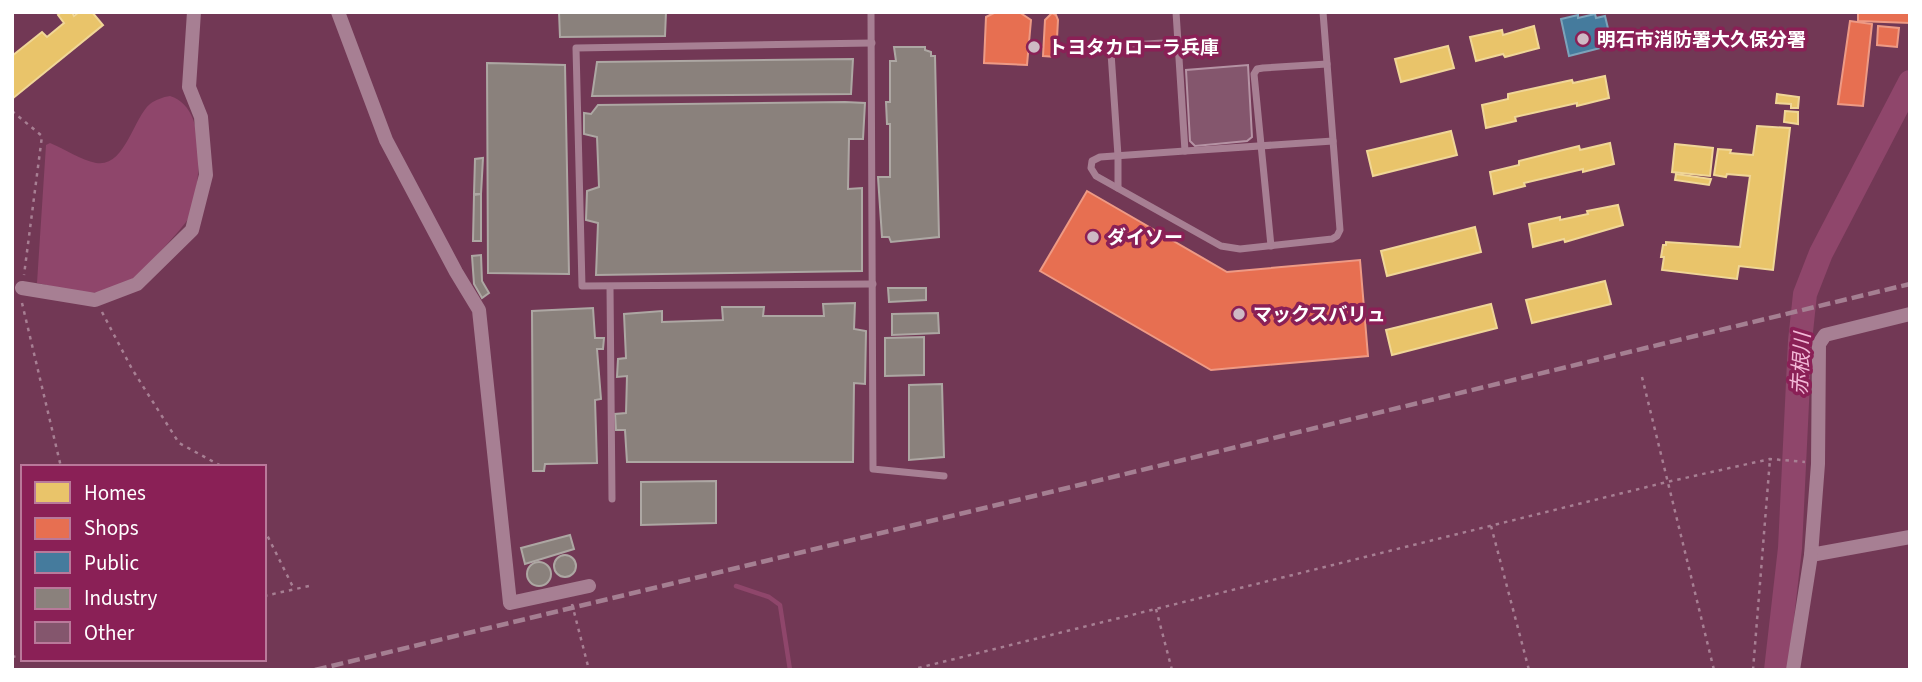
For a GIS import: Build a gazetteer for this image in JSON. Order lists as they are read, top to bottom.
{
  "water": ["赤根川"],
  "places": [
    "明石市消防署大久保分署",
    "トヨタカローラ兵庫",
    "ダイソー",
    "マックスバリュ"
  ],
  "legend": [
    "Homes",
    "Shops",
    "Public",
    "Industry",
    "Other"
  ]
}
